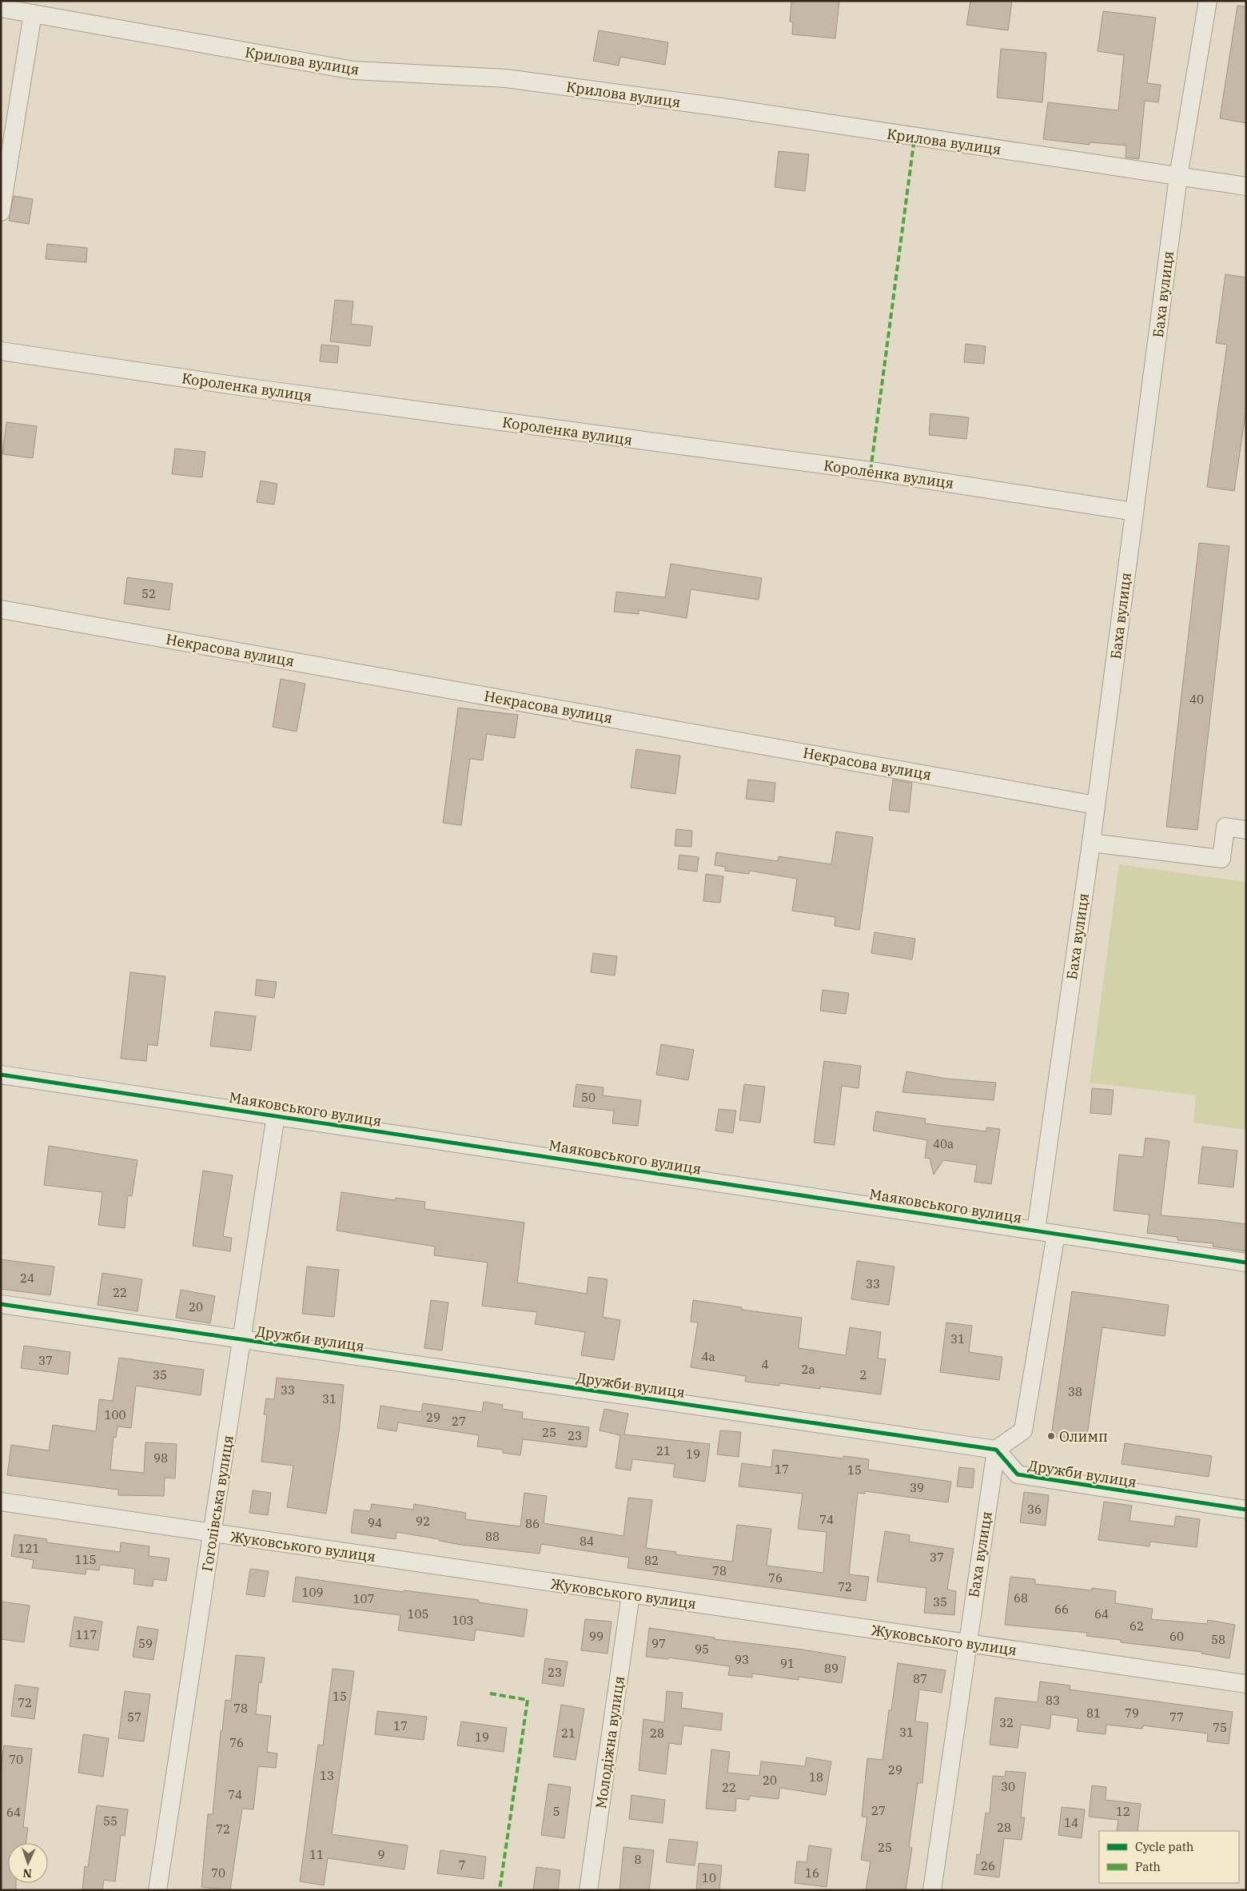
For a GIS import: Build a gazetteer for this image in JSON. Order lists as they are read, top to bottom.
{
  "streets": {
    "street": [
      "Крилова вулиця",
      "Баха вулиця",
      "Короленка вулиця",
      "Некрасова вулиця",
      "Маяковського вулиця",
      "Дружби вулиця",
      "Гоголівська вулиця",
      "Жуковського вулиця",
      "Молодіжна вулиця"
    ]
  },
  "crossings": [
    ["Крилова вулиця", "Баха вулиця"],
    ["Баха вулиця", "Короленка вулиця"],
    ["Баха вулиця", "Некрасова вулиця"],
    ["Баха вулиця", "Маяковського вулиця"],
    ["Баха вулиця", "Дружби вулиця"],
    ["Баха вулиця", "Жуковського вулиця"],
    ["Маяковського вулиця", "Гоголівська вулиця"],
    ["Дружби вулиця", "Гоголівська вулиця"],
    ["Гоголівська вулиця", "Жуковського вулиця"],
    ["Жуковського вулиця", "Молодіжна вулиця"]
  ],
  "places": ["Олимп"],
  "house_numbers": [
    "52",
    "40",
    "50",
    "40а",
    "24",
    "33",
    "22",
    "20",
    "31",
    "4а",
    "37",
    "4",
    "2а",
    "35",
    "2",
    "33",
    "38",
    "31",
    "100",
    "29",
    "27",
    "25",
    "23",
    "21",
    "19",
    "98",
    "17",
    "15",
    "39",
    "36",
    "74",
    "92",
    "94",
    "86",
    "88",
    "84",
    "121",
    "37",
    "115",
    "82",
    "78",
    "76",
    "72",
    "109",
    "68",
    "107",
    "35",
    "66",
    "105",
    "64",
    "103",
    "62",
    "117",
    "99",
    "60",
    "58",
    "59",
    "97",
    "95",
    "93",
    "91",
    "89",
    "23",
    "87",
    "15",
    "83",
    "72",
    "78",
    "81",
    "79",
    "57",
    "77",
    "32",
    "17",
    "75",
    "31",
    "21",
    "28",
    "19",
    "76",
    "70",
    "29",
    "13",
    "18",
    "20",
    "30",
    "22",
    "74",
    "27",
    "5",
    "12",
    "64",
    "55",
    "14",
    "28",
    "72",
    "25",
    "11",
    "9",
    "8",
    "7",
    "26",
    "70",
    "16",
    "10"
  ],
  "legend": ["Cycle path", "Path"],
  "north": "bottom"
}
